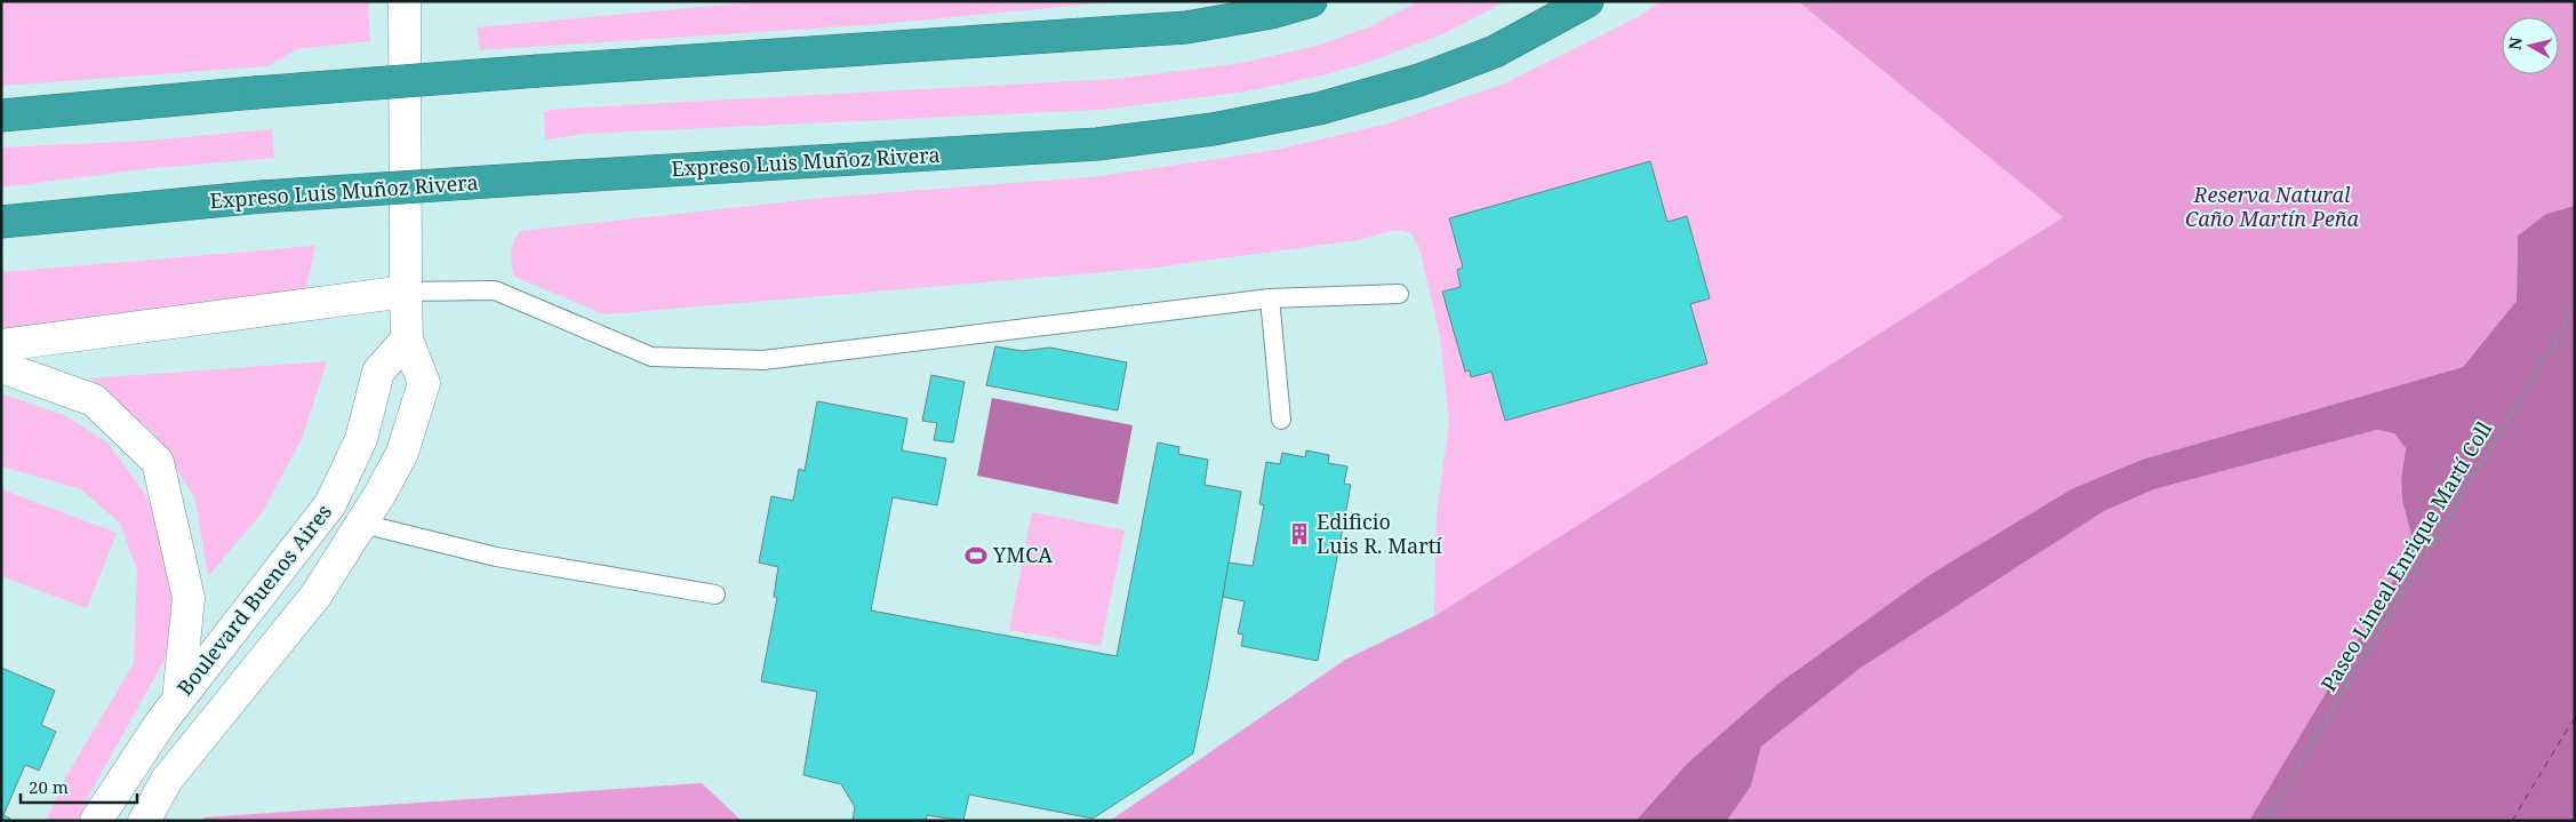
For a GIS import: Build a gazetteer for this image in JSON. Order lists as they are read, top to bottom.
{
  "streets": {
    "highway": ["Expreso Luis Muñoz Rivera"],
    "street": ["Boulevard Buenos Aires"],
    "path": ["Paseo Lineal Enrique Martí Coll"]
  },
  "parks": ["Reserva Natural Caño Martín Peña"],
  "places": {
    "building": ["Edificio Luis R. Martí"],
    "sports": ["YMCA"]
  },
  "scale_bar": "20 m",
  "north": "left"
}
